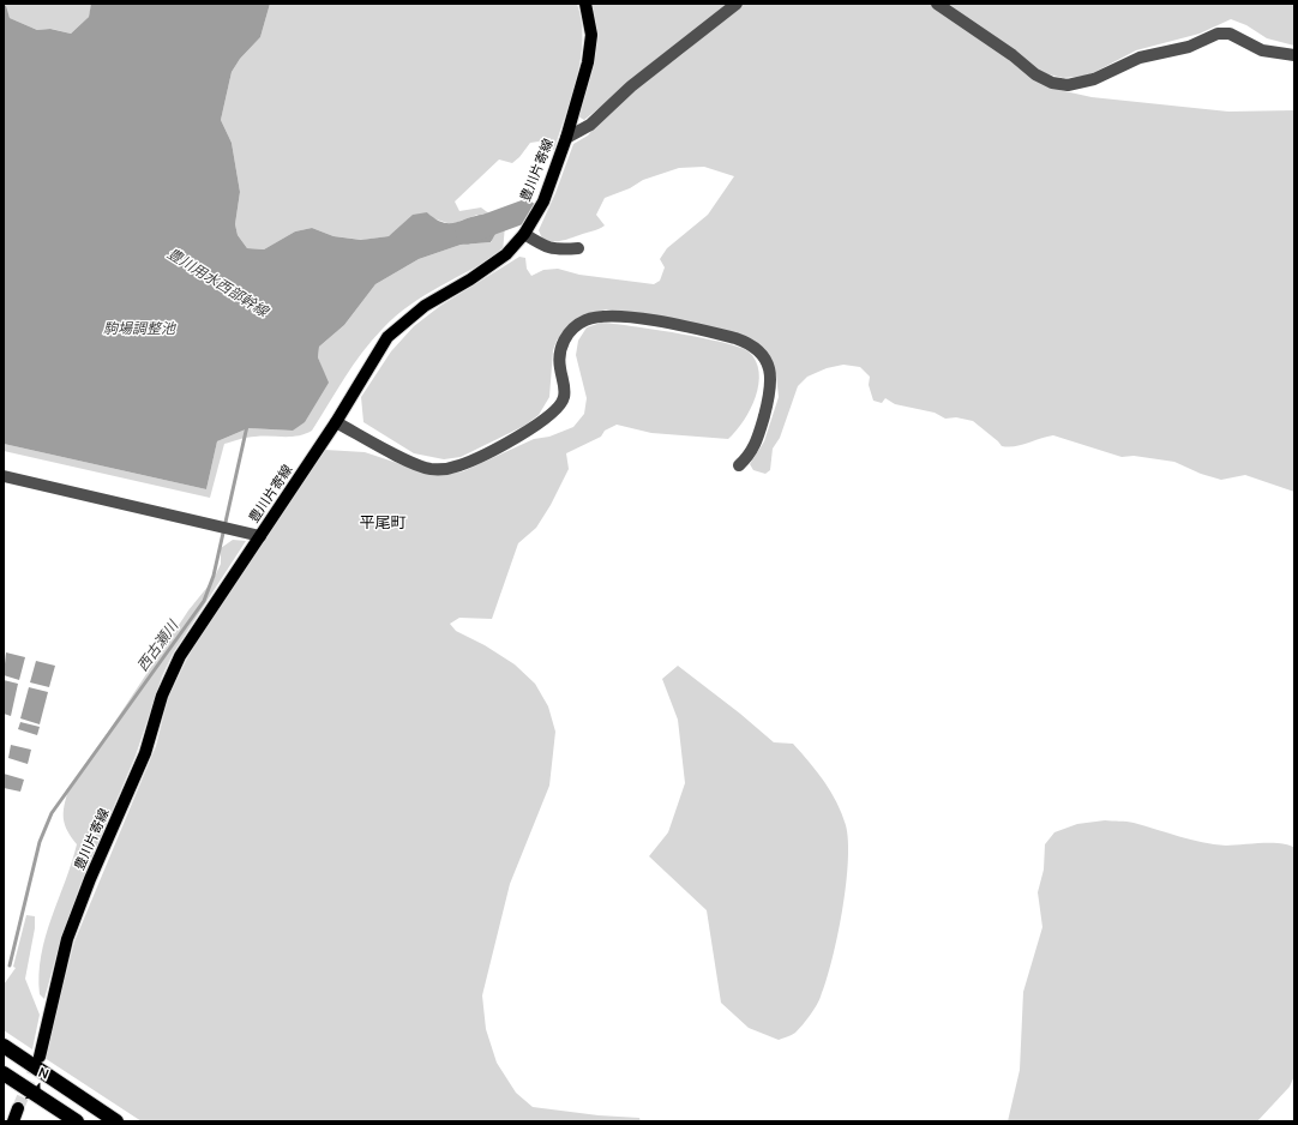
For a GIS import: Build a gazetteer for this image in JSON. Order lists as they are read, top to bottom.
{
  "streets": {
    "main road": ["豊川片寄線"]
  },
  "districts": ["平尾町"],
  "water": ["豊川用水西部幹線", "駒場調整池", "西古瀬川"],
  "north": "top"
}
